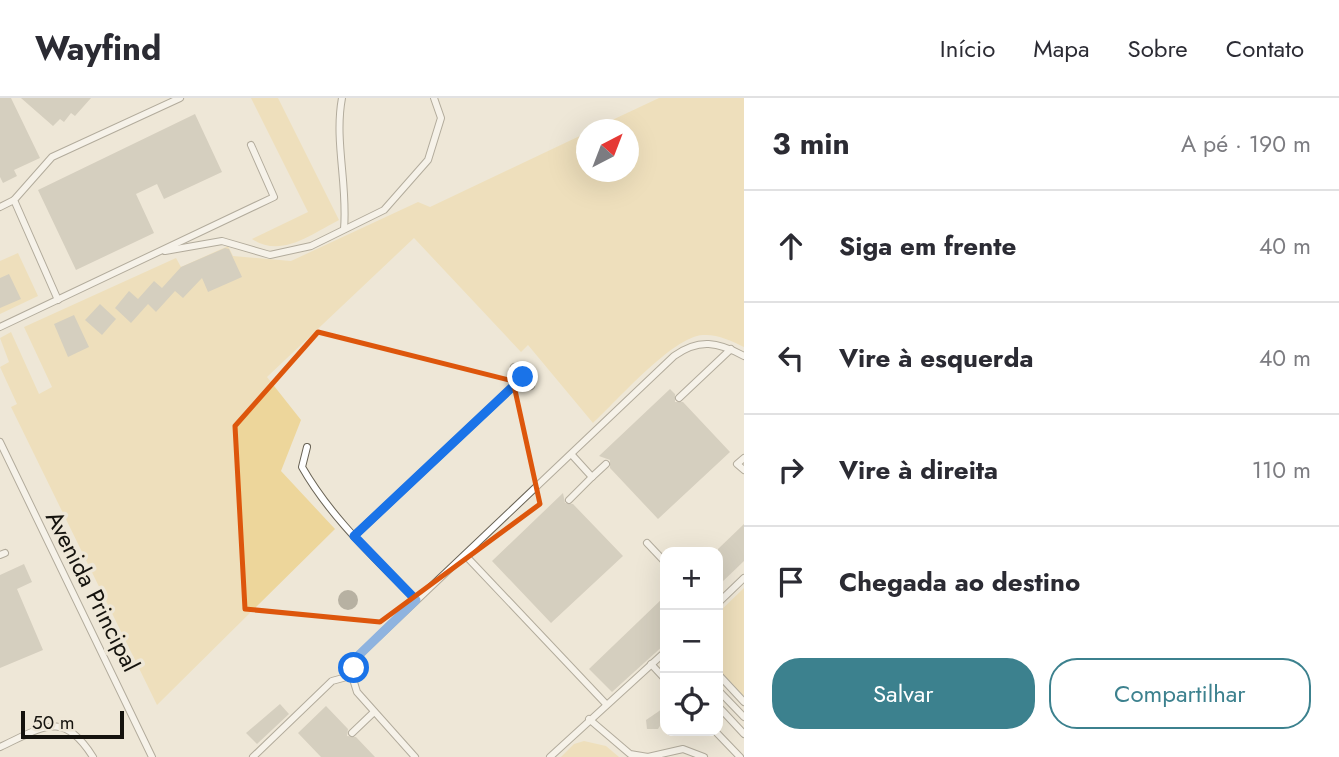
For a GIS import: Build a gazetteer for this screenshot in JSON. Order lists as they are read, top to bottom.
{
  "streets": {
    "lane": ["Avenida Principal"]
  },
  "scale_bar": "50 m",
  "north": "top right",
  "page": {
    "header": "Wayfind",
    "nav": [
      "Início",
      "Mapa",
      "Sobre",
      "Contato"
    ],
    "heading": ["3 min", "A pé · 190 m"],
    "list": [
      ["Siga em frente", "40 m"],
      ["Vire à esquerda", "40 m"],
      ["Vire à direita", "110 m"],
      "Chegada ao destino"
    ],
    "map_buttons": ["+", "−"],
    "buttons": ["Salvar", "Compartilhar"],
    "scale": "50 m"
  }
}
